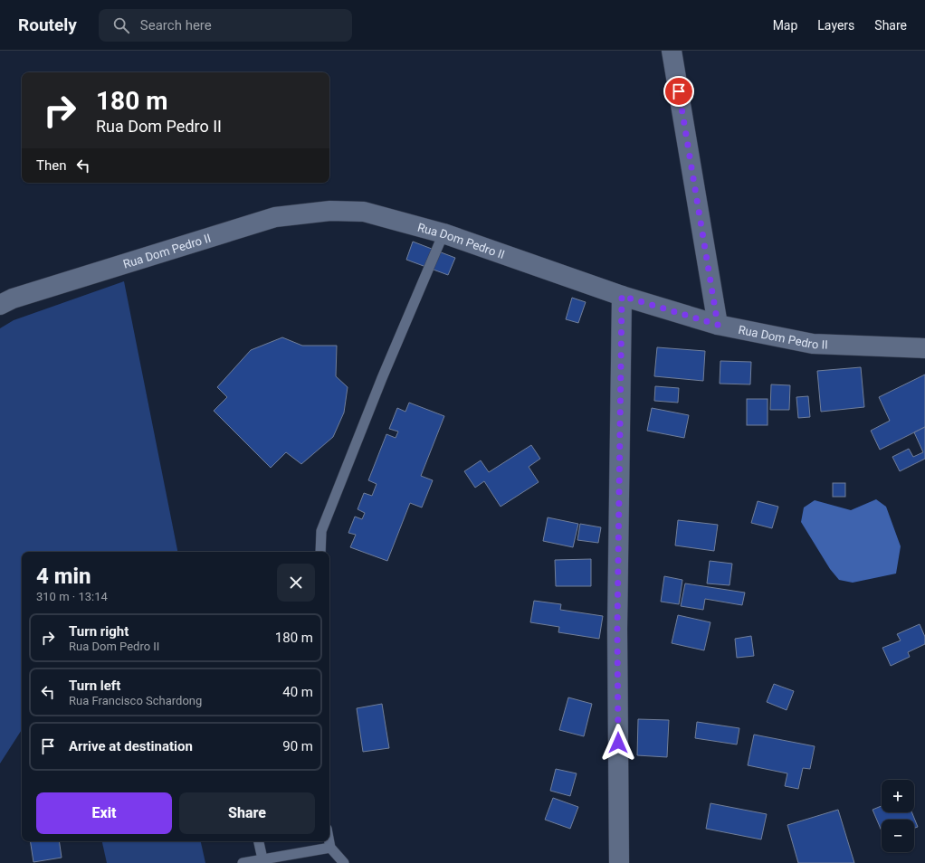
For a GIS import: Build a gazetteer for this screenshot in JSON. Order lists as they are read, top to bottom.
{
  "streets": {
    "street": ["Rua Dom Pedro II"]
  },
  "page": {
    "header": "Routely",
    "search": "Search here",
    "nav": ["Map", "Layers", "Share"],
    "turn": ["180 m", "Rua Dom Pedro II"],
    "then": "Then",
    "heading": ["4 min", "310 m · 13:14"],
    "list": [
      {
        "name": "Turn right",
        "note": "Rua Dom Pedro II",
        "value": "180 m"
      },
      {
        "name": "Turn left",
        "note": "Rua Francisco Schardong",
        "value": "40 m"
      },
      {
        "name": "Arrive at destination",
        "value": "90 m"
      }
    ],
    "map_buttons": ["+", "−"],
    "buttons": ["Exit", "Share"]
  }
}
